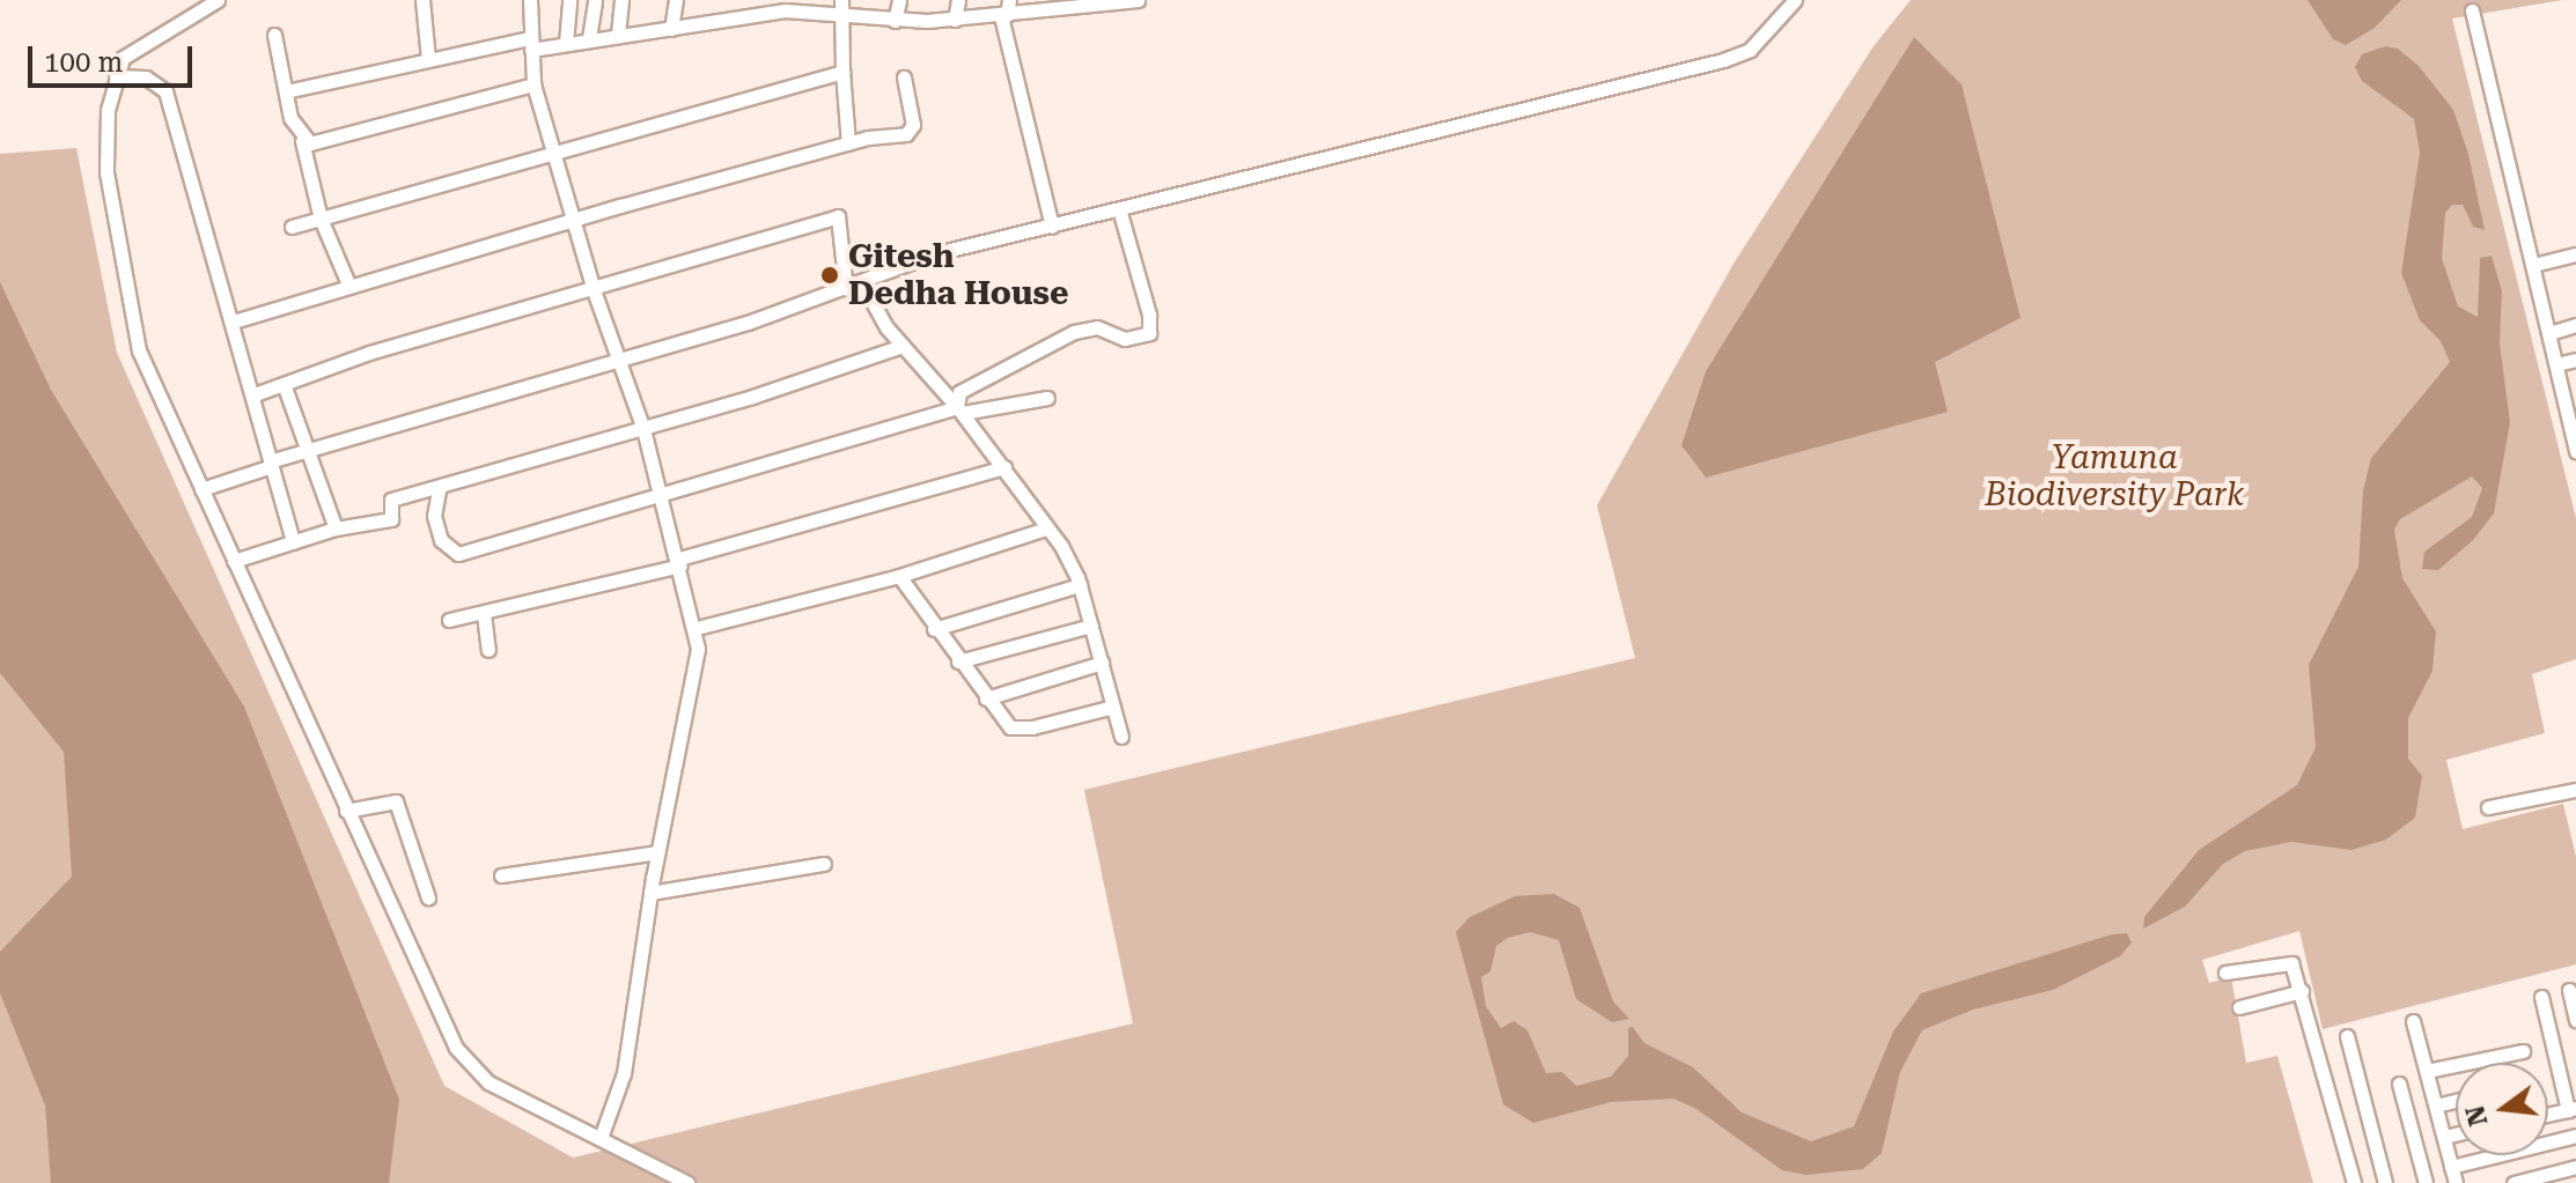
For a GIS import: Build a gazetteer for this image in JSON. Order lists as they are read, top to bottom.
{
  "parks": ["Yamuna Biodiversity Park"],
  "places": ["Gitesh Dedha House"],
  "scale_bar": "100 m",
  "north": "left"
}
